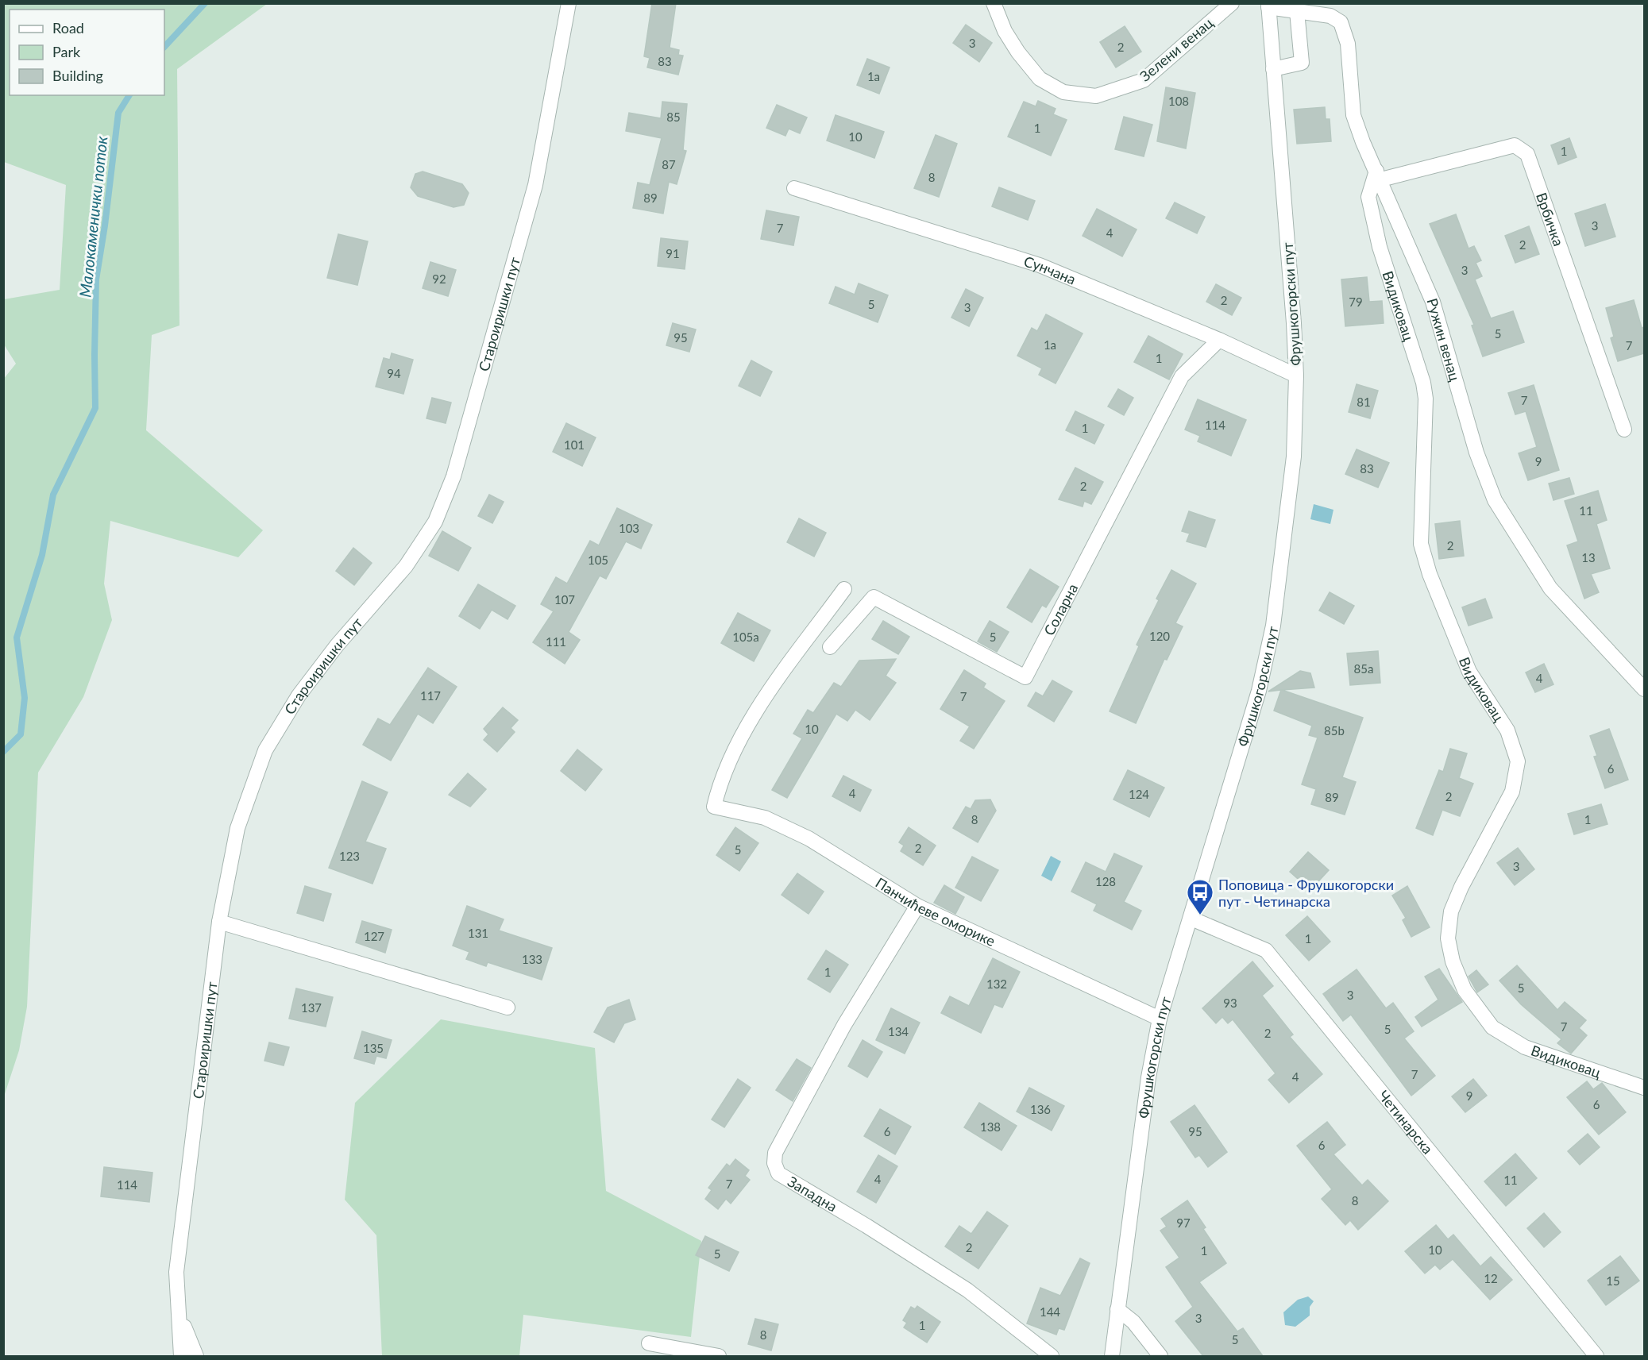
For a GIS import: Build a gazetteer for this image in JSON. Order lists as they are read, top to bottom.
{
  "streets": {
    "street": [
      "Зелени венац",
      "Врбичка",
      "Сунчана",
      "Фрушкогорски пут",
      "Видиковац",
      "Староиришки пут",
      "Ружин венац",
      "Соларна",
      "Панчићеве оморике",
      "Четинарска",
      "Западна"
    ]
  },
  "crossings": [
    ["Врбичка", "Видиковац"],
    ["Врбичка", "Ружин венац"],
    ["Сунчана", "Фрушкогорски пут"],
    ["Сунчана", "Соларна"],
    ["Фрушкогорски пут", "Ружин венац"],
    ["Фрушкогорски пут", "Панчићеве оморике"],
    ["Фрушкогорски пут", "Четинарска"],
    ["Видиковац", "Ружин венац"],
    ["Панчићеве оморике", "Западна"]
  ],
  "water": ["Малокаменички поток"],
  "places": {
    "bus stop": ["Поповица - Фрушкогорски пут - Четинарска"]
  },
  "house_numbers": [
    "3",
    "2",
    "83",
    "1a",
    "108",
    "85",
    "1",
    "10",
    "1",
    "87",
    "8",
    "89",
    "3",
    "7",
    "4",
    "2",
    "91",
    "3",
    "92",
    "2",
    "79",
    "5",
    "3",
    "5",
    "95",
    "1a",
    "7",
    "1",
    "94",
    "7",
    "81",
    "114",
    "1",
    "101",
    "9",
    "83",
    "2",
    "11",
    "103",
    "2",
    "13",
    "105",
    "107",
    "120",
    "105a",
    "5",
    "111",
    "85a",
    "4",
    "117",
    "7",
    "10",
    "85b",
    "6",
    "4",
    "124",
    "2",
    "89",
    "8",
    "1",
    "2",
    "5",
    "123",
    "3",
    "128",
    "131",
    "127",
    "1",
    "133",
    "1",
    "132",
    "5",
    "3",
    "93",
    "137",
    "7",
    "5",
    "134",
    "2",
    "135",
    "7",
    "4",
    "9",
    "6",
    "136",
    "138",
    "6",
    "95",
    "6",
    "4",
    "11",
    "7",
    "114",
    "8",
    "97",
    "2",
    "10",
    "1",
    "5",
    "12",
    "15",
    "144",
    "3",
    "1",
    "8",
    "5"
  ],
  "legend": ["Road", "Park", "Building"]
}
